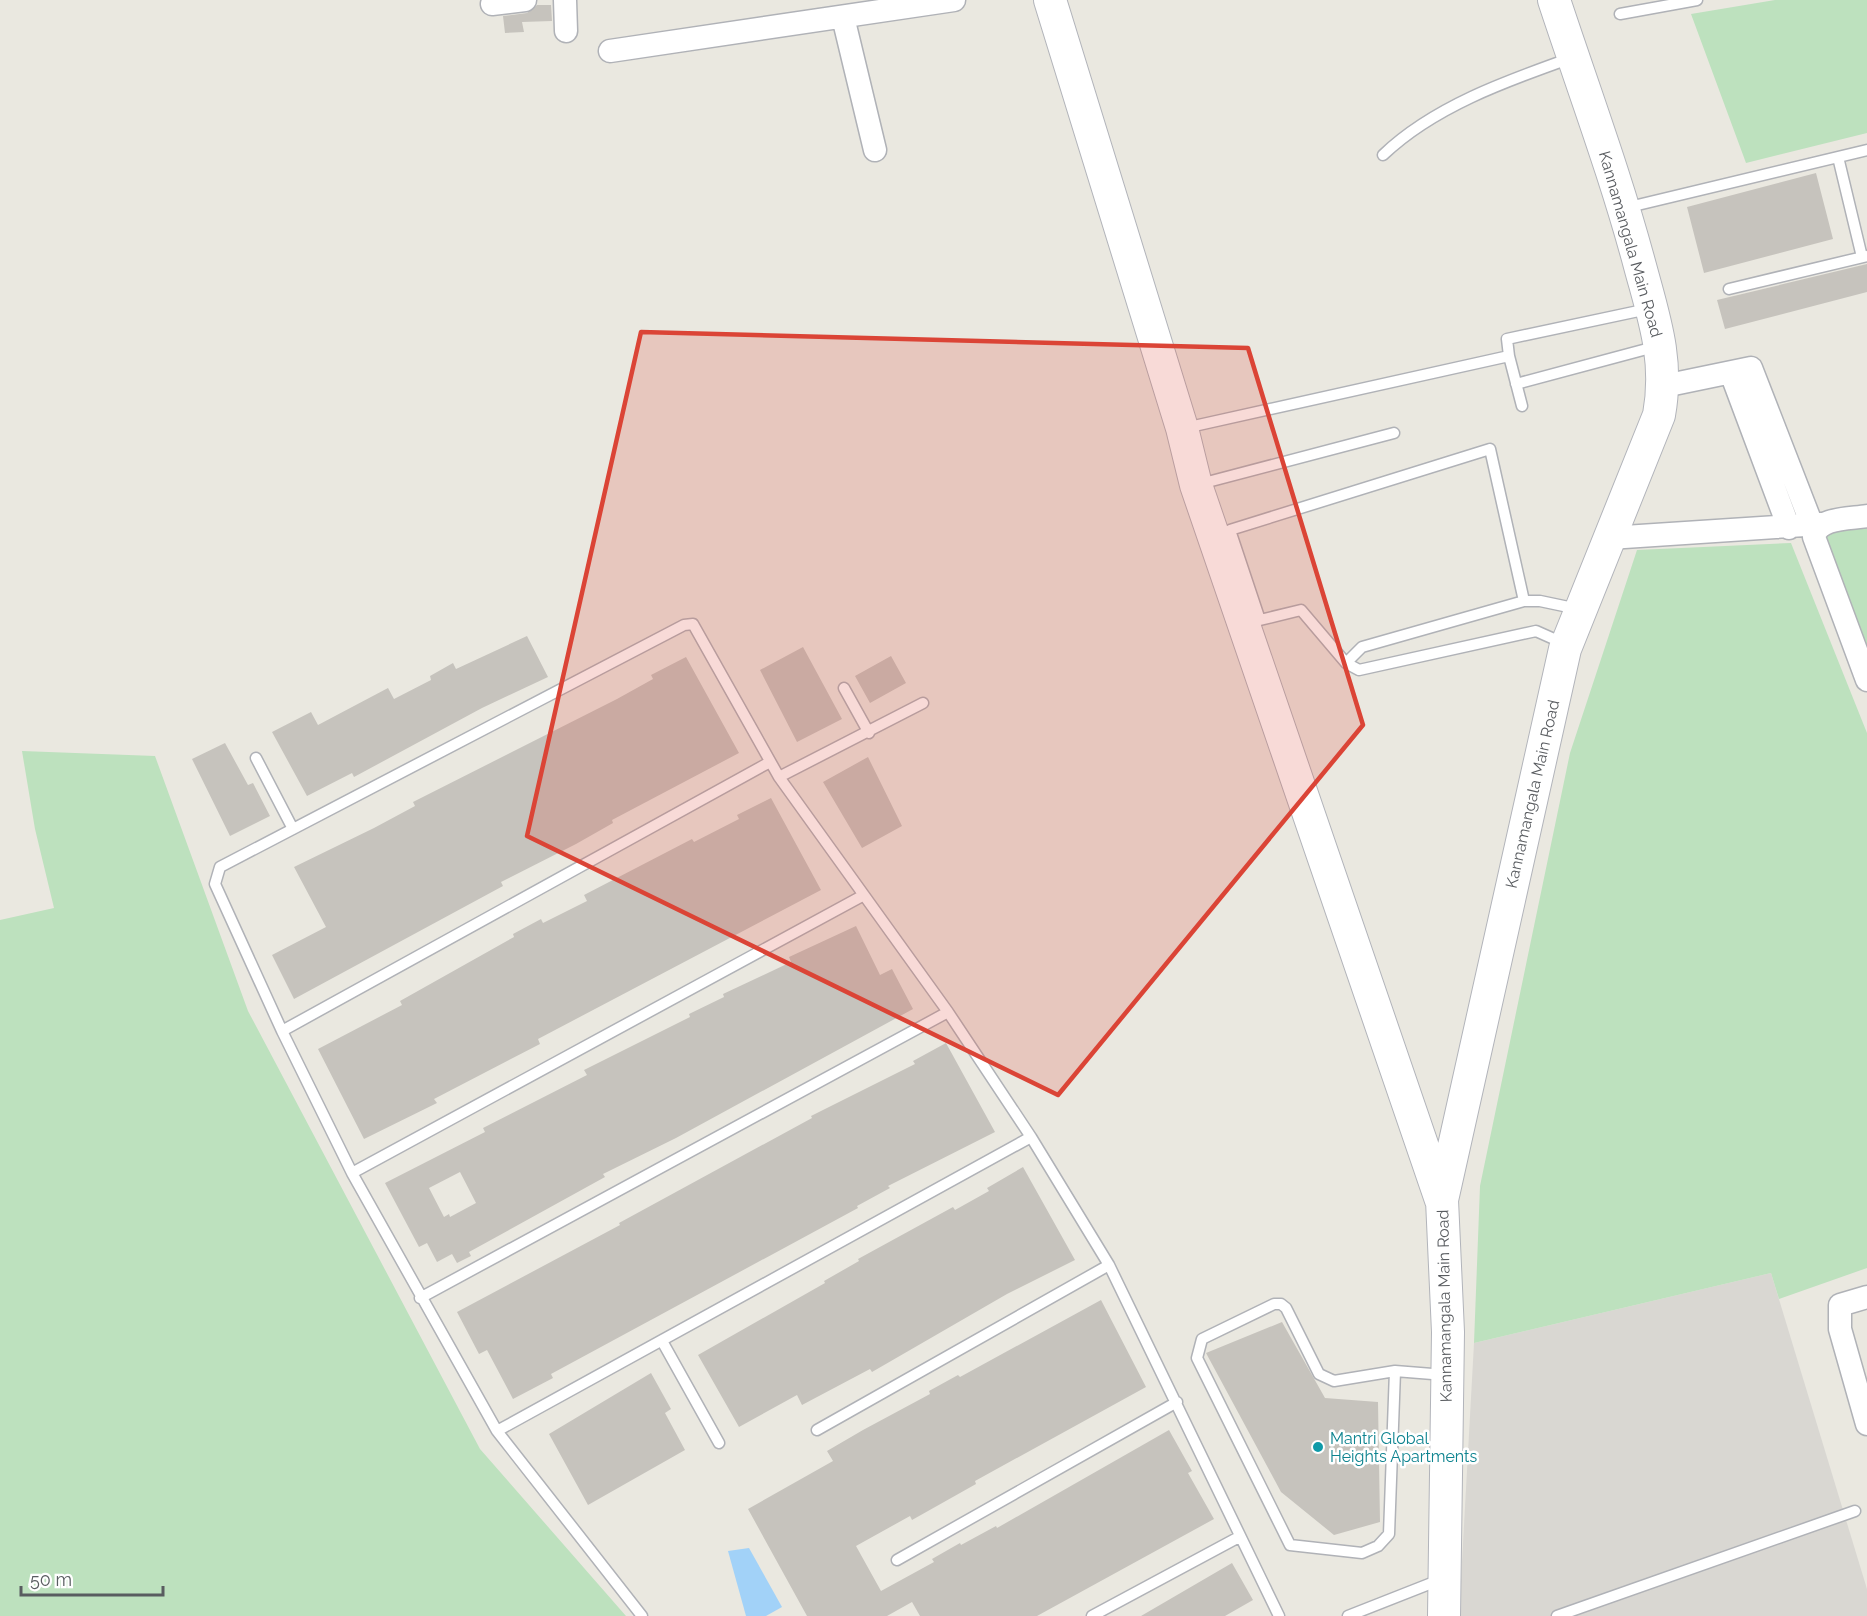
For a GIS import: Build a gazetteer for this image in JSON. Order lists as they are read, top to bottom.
{
  "streets": {
    "street": ["Kannamangala Main Road"]
  },
  "places": ["Mantri Global Heights Apartments"],
  "scale_bar": "50 m"
}
